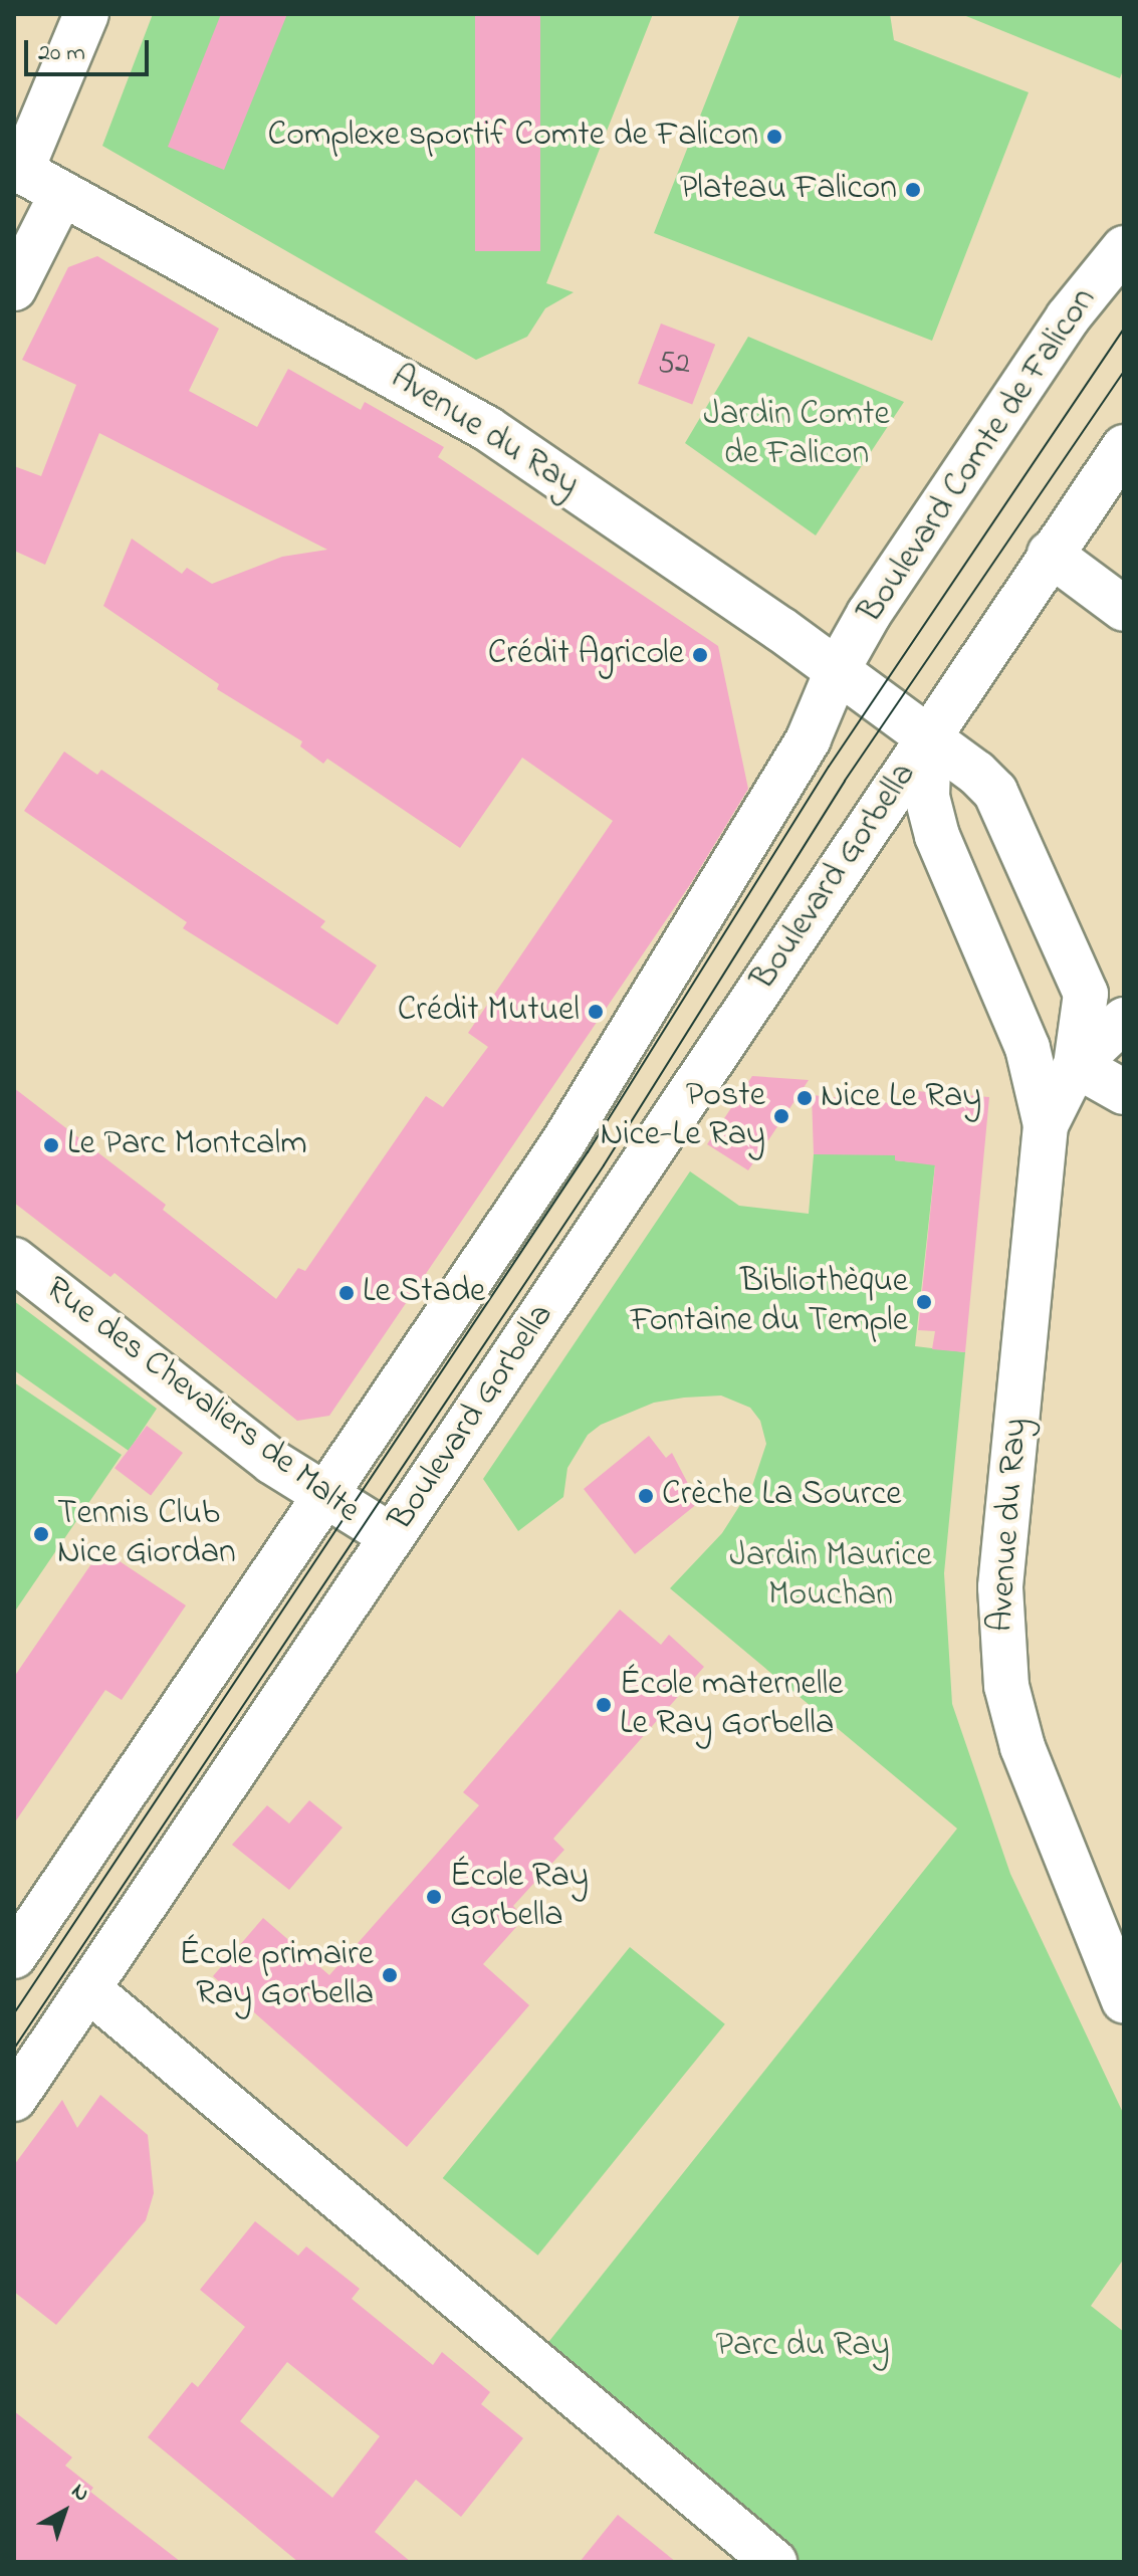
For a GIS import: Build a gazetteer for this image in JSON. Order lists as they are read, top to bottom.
{
  "streets": {
    "main road": [
      "Avenue du Ray",
      "Boulevard Comte de Falicon",
      "Boulevard Gorbella",
      "Rue des Chevaliers de Malte"
    ]
  },
  "crossings": [
    ["Avenue du Ray", "Boulevard Comte de Falicon"],
    ["Avenue du Ray", "Boulevard Gorbella"],
    ["Boulevard Gorbella", "Rue des Chevaliers de Malte"]
  ],
  "parks": ["Jardin Comte de Falicon", "Jardin Maurice Mouchan", "Parc du Ray"],
  "places": [
    "Complexe sportif Comte de Falicon",
    "Plateau Falicon",
    "Crédit Agricole",
    "Crédit Mutuel",
    "Nice Le Ray",
    "Poste Nice-Le Ray",
    "Le Parc Montcalm",
    "Le Stade",
    "Bibliothèque Fontaine du Temple",
    "Crèche La Source",
    "Tennis Club Nice Giordan",
    "École maternelle Le Ray Gorbella",
    "École Ray Gorbella",
    "École primaire Ray Gorbella"
  ],
  "house_numbers": ["52"],
  "scale_bar": "20 m",
  "north": "top right"
}
